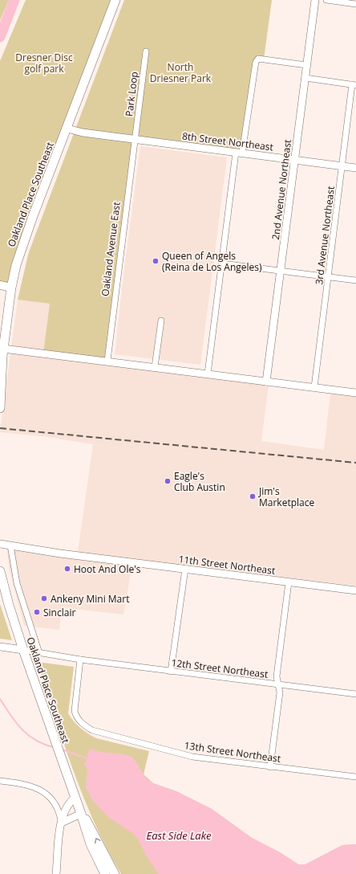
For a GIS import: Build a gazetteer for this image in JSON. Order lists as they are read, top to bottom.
{
  "streets": {
    "main road": ["Oakland Place Southeast"],
    "street": [
      "Park Loop",
      "8th Street Northeast",
      "2nd Avenue Northeast",
      "3rd Avenue Northeast",
      "Oakland Avenue East",
      "11th Street Northeast",
      "12th Street Northeast",
      "13th Street Northeast"
    ]
  },
  "crossings": [
    ["Park Loop", "8th Street Northeast"],
    ["Park Loop", "Oakland Avenue East"],
    ["8th Street Northeast", "2nd Avenue Northeast"],
    ["8th Street Northeast", "Oakland Place Southeast"],
    ["8th Street Northeast", "3rd Avenue Northeast"],
    ["8th Street Northeast", "Oakland Avenue East"],
    ["Oakland Place Southeast", "12th Street Northeast"],
    ["12th Street Northeast", "13th Street Northeast"]
  ],
  "water": ["East Side Lake"],
  "parks": ["Dresner Disc golf park", "North Driesner Park"],
  "places": [
    "Queen of Angels (Reina de Los Angeles)",
    "Eagle's Club Austin",
    "Jim's Marketplace",
    "Hoot And Ole's",
    "Ankeny Mini Mart",
    "Sinclair"
  ]
}
